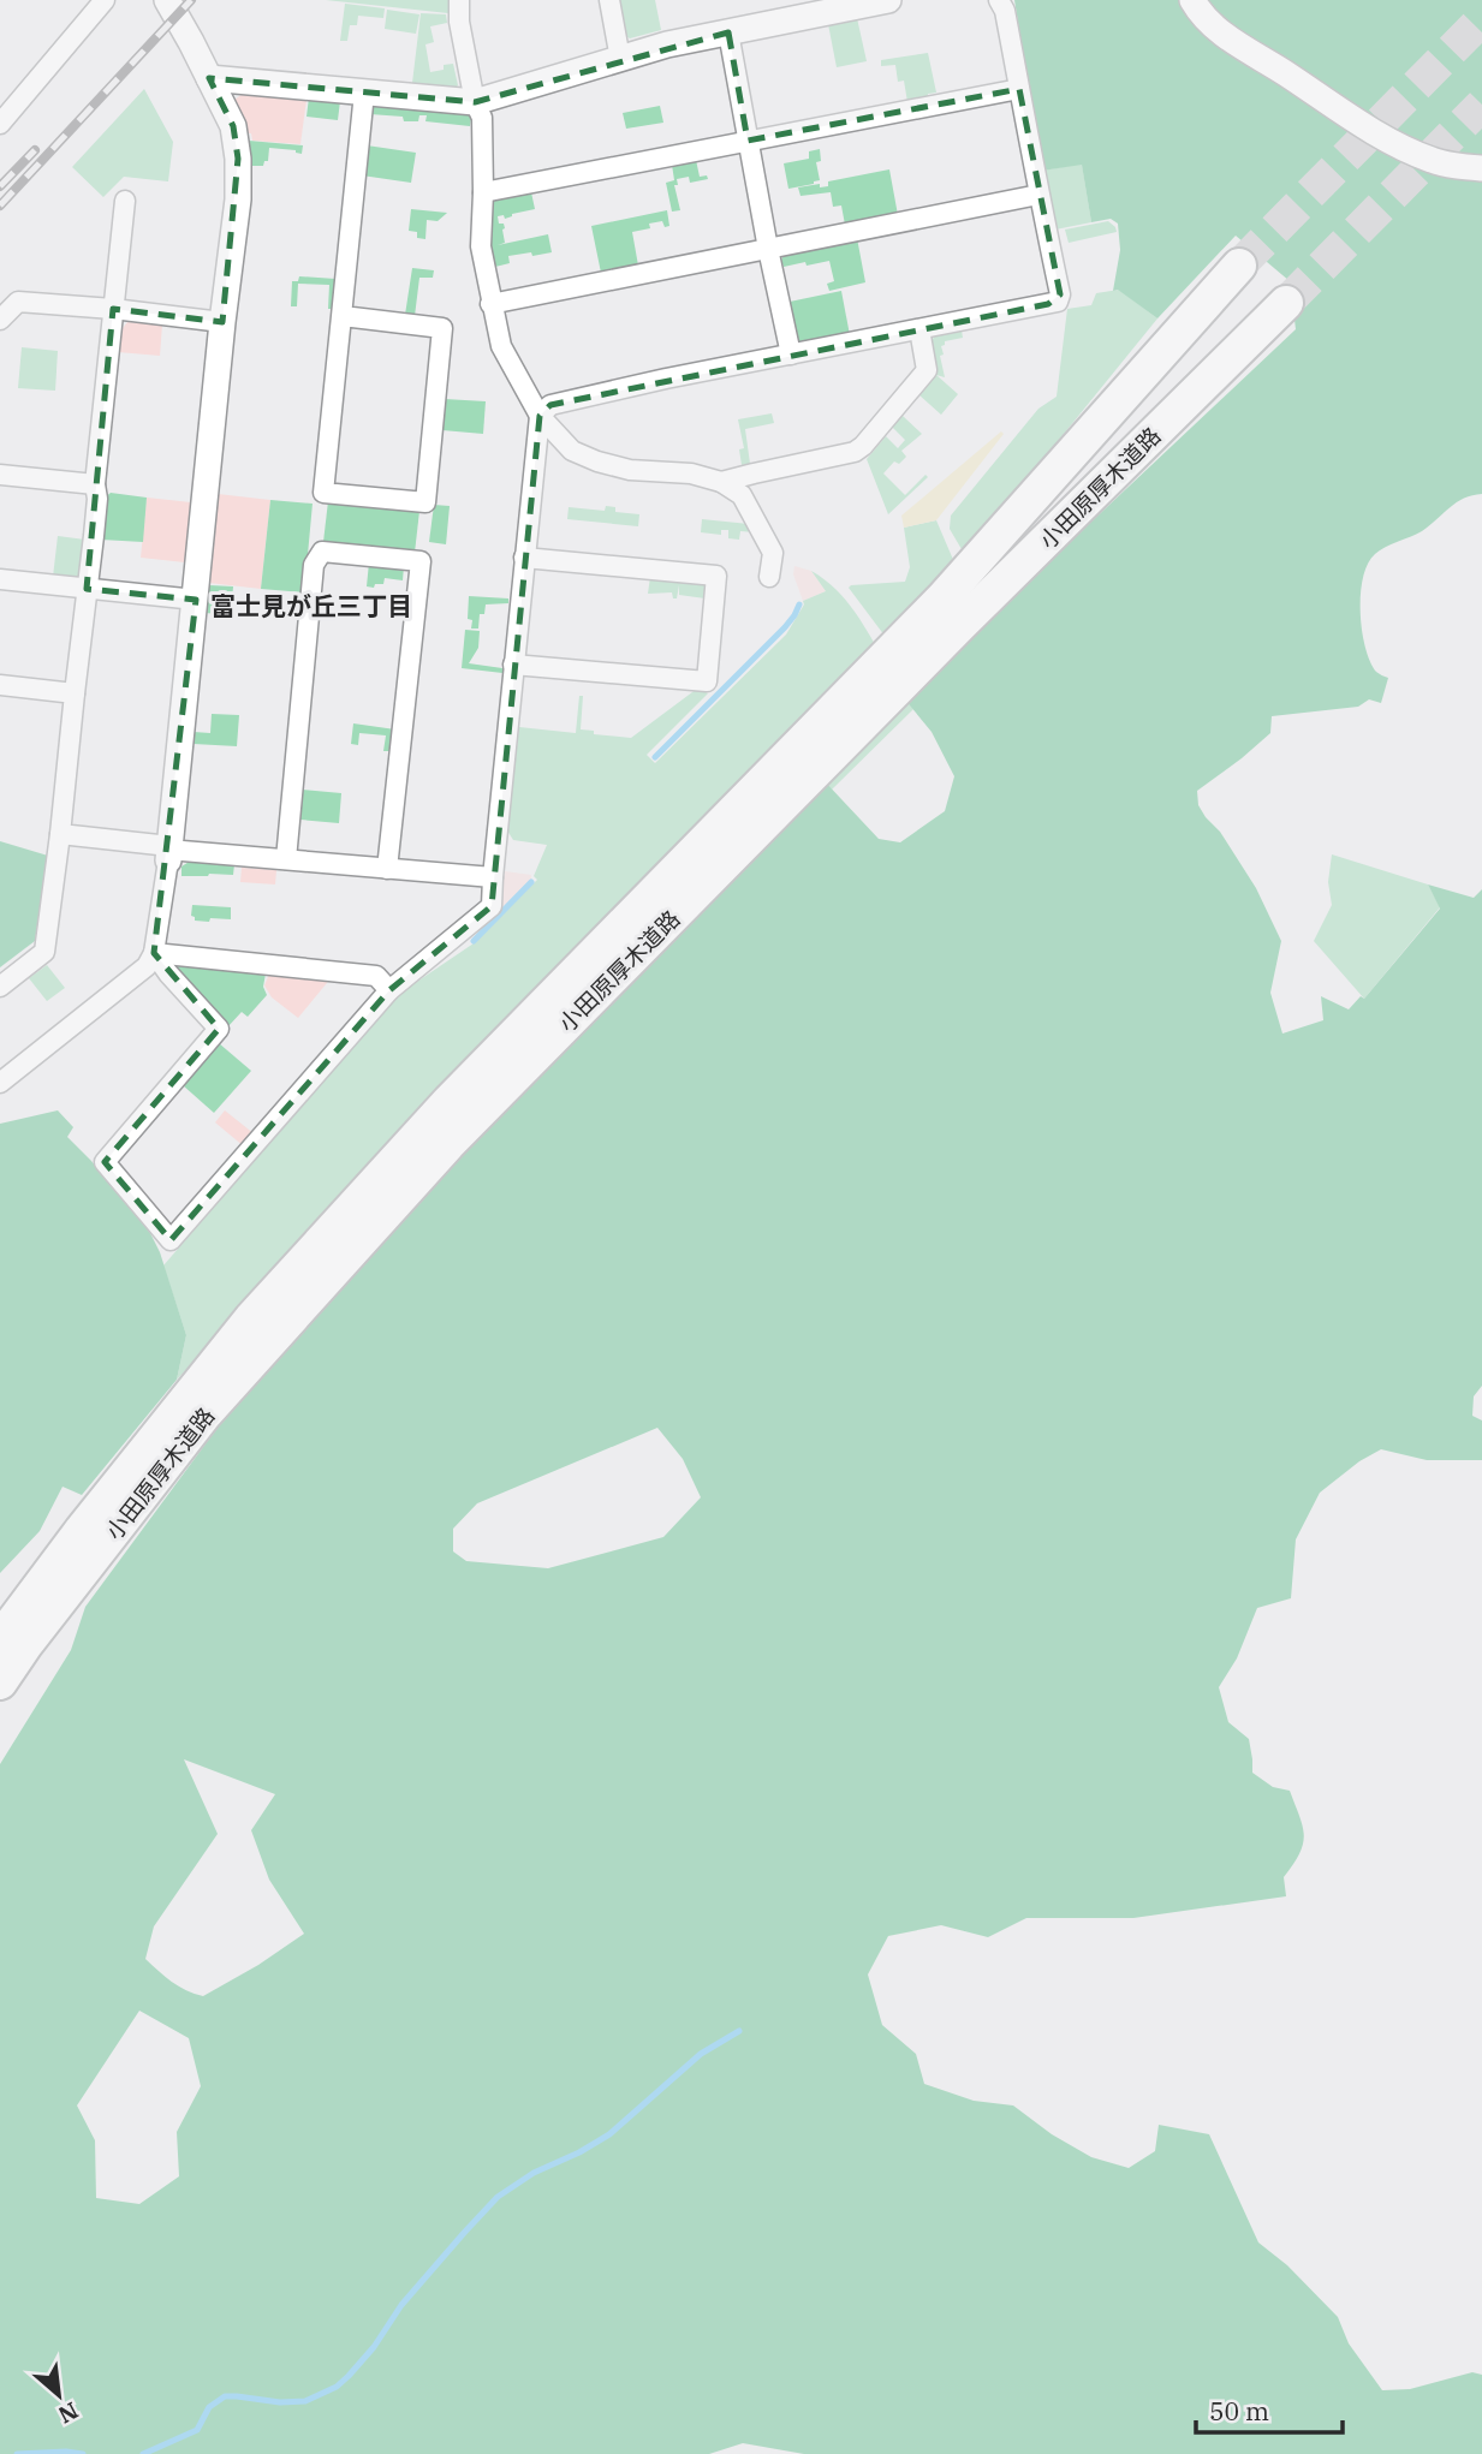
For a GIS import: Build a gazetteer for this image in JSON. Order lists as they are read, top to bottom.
{
  "streets": {
    "highway": ["小田原厚木道路"]
  },
  "districts": ["富士見が丘三丁目"],
  "scale_bar": "50 m",
  "north": "bottom right"
}
